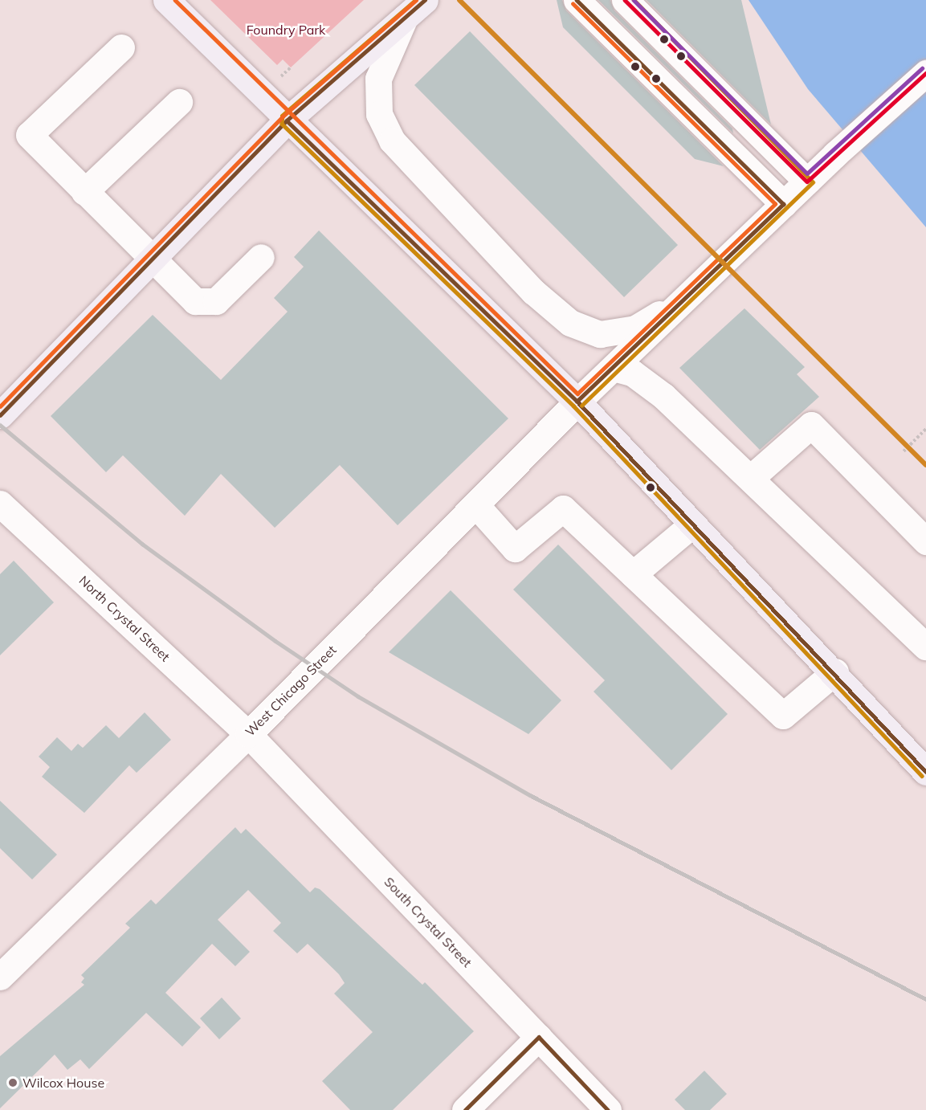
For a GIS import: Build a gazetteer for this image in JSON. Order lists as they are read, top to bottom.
{
  "streets": {
    "street": ["North Crystal Street", "West Chicago Street", "South Crystal Street"]
  },
  "crossings": [
    ["North Crystal Street", "West Chicago Street"],
    ["North Crystal Street", "South Crystal Street"],
    ["West Chicago Street", "South Crystal Street"]
  ],
  "parks": ["Foundry Park"],
  "places": ["Wilcox House"]
}
